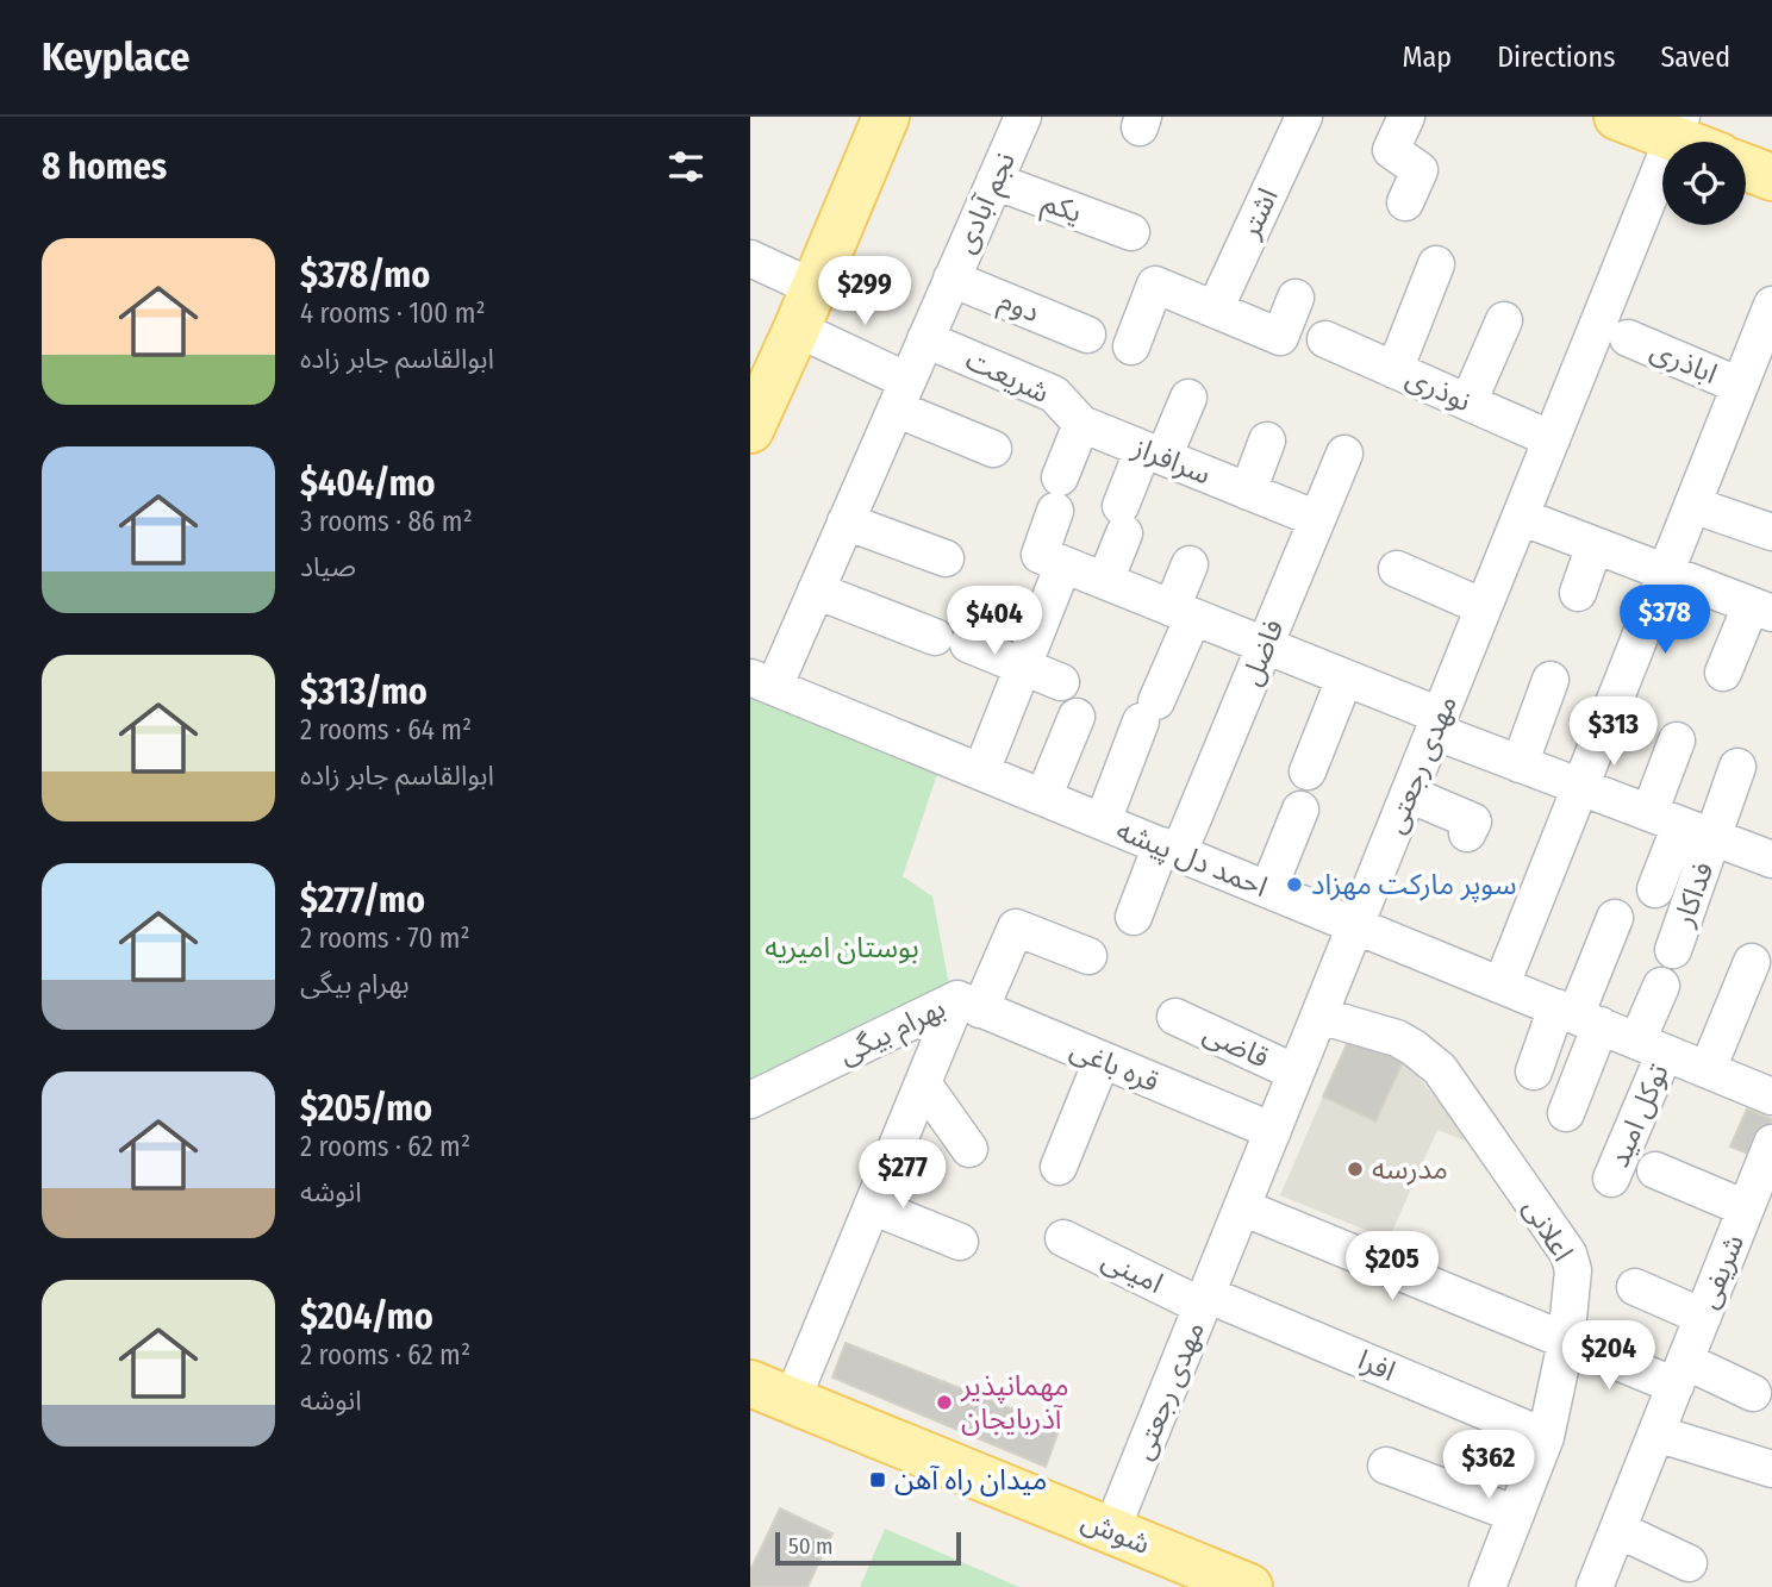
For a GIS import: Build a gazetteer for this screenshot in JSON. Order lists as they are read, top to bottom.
{
  "streets": {
    "main road": ["شوش"],
    "street": [
      "نجم آبادی",
      "یکم",
      "اشتر",
      "دوم",
      "اباذری",
      "شریعت",
      "نوذری",
      "سرافراز",
      "فاضل",
      "مهدی رجعتی",
      "احمد دل پیشه",
      "فداکار",
      "بهرام بیگی",
      "قاضی",
      "قره باغی",
      "توکل امید",
      "اعلانی",
      "امینی",
      "شریفی",
      "افرا"
    ]
  },
  "crossings": [
    ["نجم آبادی", "یکم"],
    ["نجم آبادی", "دوم"],
    ["نجم آبادی", "شریعت"],
    ["نجم آبادی", "احمد دل پیشه"],
    ["شریعت", "سرافراز"],
    ["نوذری", "مهدی رجعتی"],
    ["سرافراز", "فاضل"],
    ["فاضل", "احمد دل پیشه"],
    ["مهدی رجعتی", "احمد دل پیشه"],
    ["مهدی رجعتی", "قاضی"],
    ["مهدی رجعتی", "قره باغی"],
    ["مهدی رجعتی", "اعلانی"],
    ["مهدی رجعتی", "امینی"],
    ["مهدی رجعتی", "افرا"],
    ["مهدی رجعتی", "شوش"],
    ["احمد دل پیشه", "توکل امید"],
    ["بهرام بیگی", "قره باغی"],
    ["بهرام بیگی", "شوش"],
    ["اعلانی", "افرا"],
    ["امینی", "افرا"]
  ],
  "parks": ["بوستان امیریه"],
  "places": {
    "other": ["سوپر مارکت مهزاد", "مدرسه", "مهمانپذیر آذربایجان"],
    "transit": ["میدان راه آهن"]
  },
  "scale_bar": "50 m",
  "page": {
    "header": "Keyplace",
    "nav": ["Map", "Directions", "Saved"],
    "heading": "8 homes",
    "list": [
      {
        "name": "$378/mo",
        "note": "4 rooms · 100 m² · ابوالقاسم جابر زاده"
      },
      {
        "name": "$404/mo",
        "note": "3 rooms · 86 m² · صیاد"
      },
      {
        "name": "$313/mo",
        "note": "2 rooms · 64 m² · ابوالقاسم جابر زاده"
      },
      {
        "name": "$277/mo",
        "note": "2 rooms · 70 m² · بهرام بیگی"
      },
      {
        "name": "$205/mo",
        "note": "2 rooms · 62 m² · انوشه"
      },
      {
        "name": "$204/mo",
        "note": "2 rooms · 62 m² · انوشه"
      }
    ],
    "price": [
      "$299",
      "$378",
      "$404",
      "$313",
      "$277",
      "$205",
      "$204",
      "$362"
    ],
    "scale": "50 m"
  }
}
